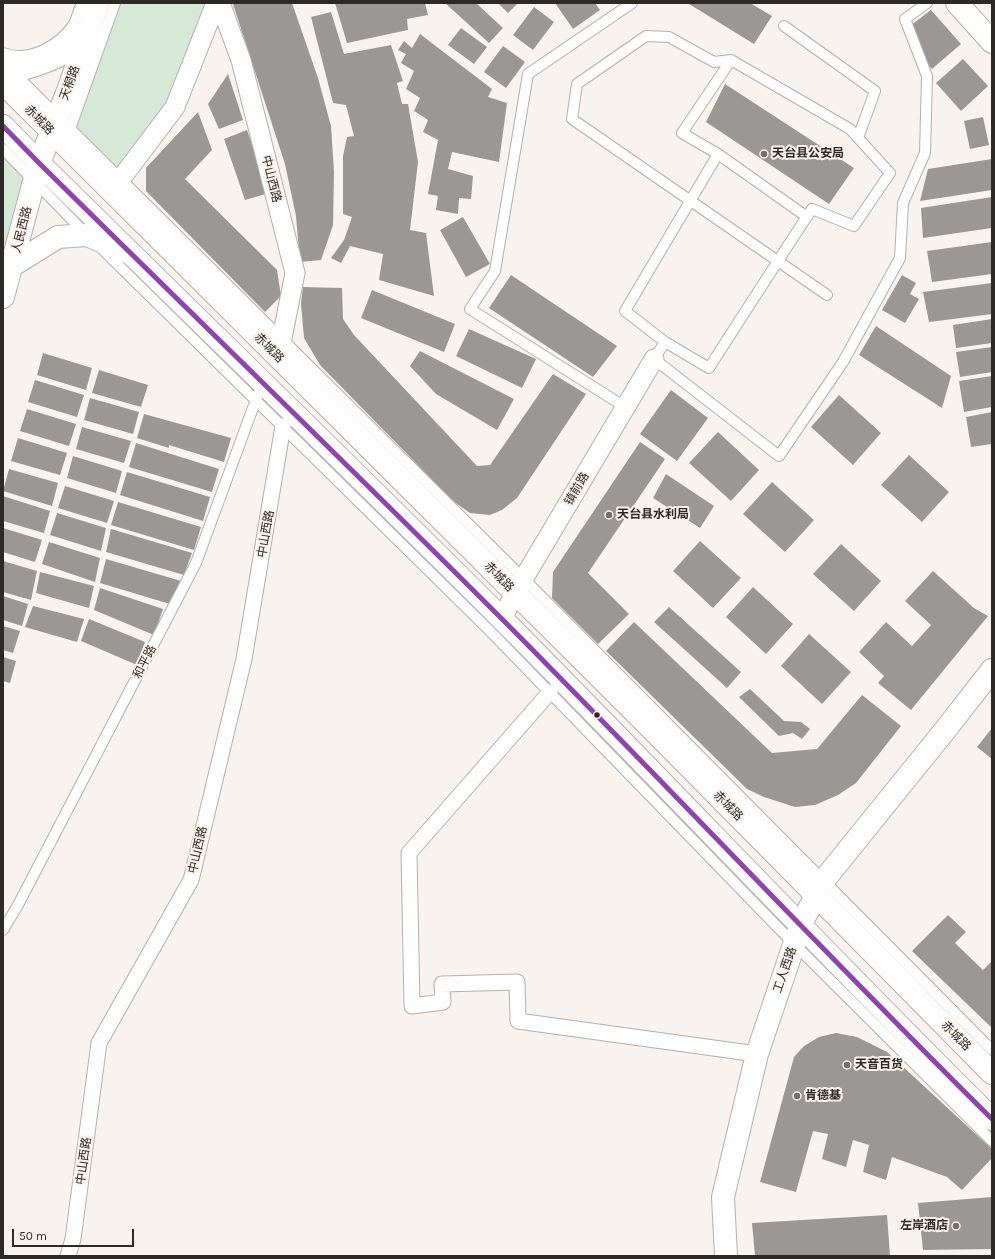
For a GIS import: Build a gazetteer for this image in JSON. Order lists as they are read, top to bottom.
{
  "streets": {
    "main road": [
      "天桐路",
      "赤城路",
      "人民西路",
      "工人西路"
    ],
    "street": ["中山西路", "镇前路"],
    "lane": ["和平路"]
  },
  "crossings": [
    ["天桐路", "赤城路"],
    ["天桐路", "人民西路"],
    ["赤城路", "中山西路"],
    ["赤城路", "镇前路"],
    ["赤城路", "工人西路"]
  ],
  "places": [
    "天台县公安局",
    "天台县水利局",
    "天音百货",
    "肯德基",
    "左岸酒店"
  ],
  "scale_bar": "50 m"
}
